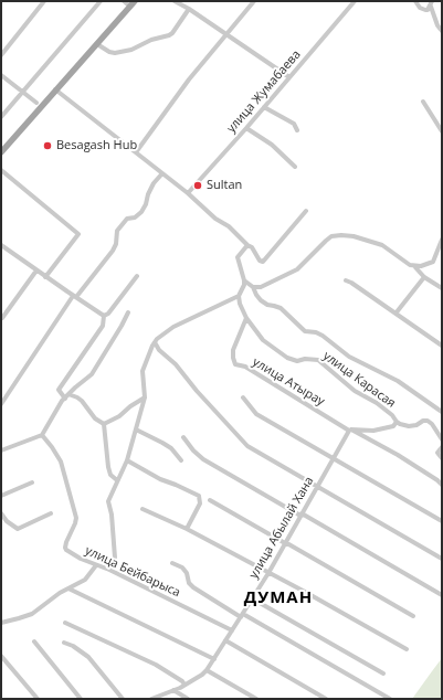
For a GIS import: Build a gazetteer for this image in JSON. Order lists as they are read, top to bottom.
{
  "streets": {
    "street": [
      "улица Жумабаева",
      "улица Карасая",
      "улица Атырау",
      "улица Абылай Хана",
      "улица Бейбарыса"
    ]
  },
  "crossings": [
    ["улица Карасая", "улица Атырау"],
    ["улица Атырау", "улица Абылай Хана"],
    ["улица Абылай Хана", "улица Бейбарыса"]
  ],
  "districts": ["ДУМАН"],
  "places": ["Besagash Hub", "Sultan"]
}
